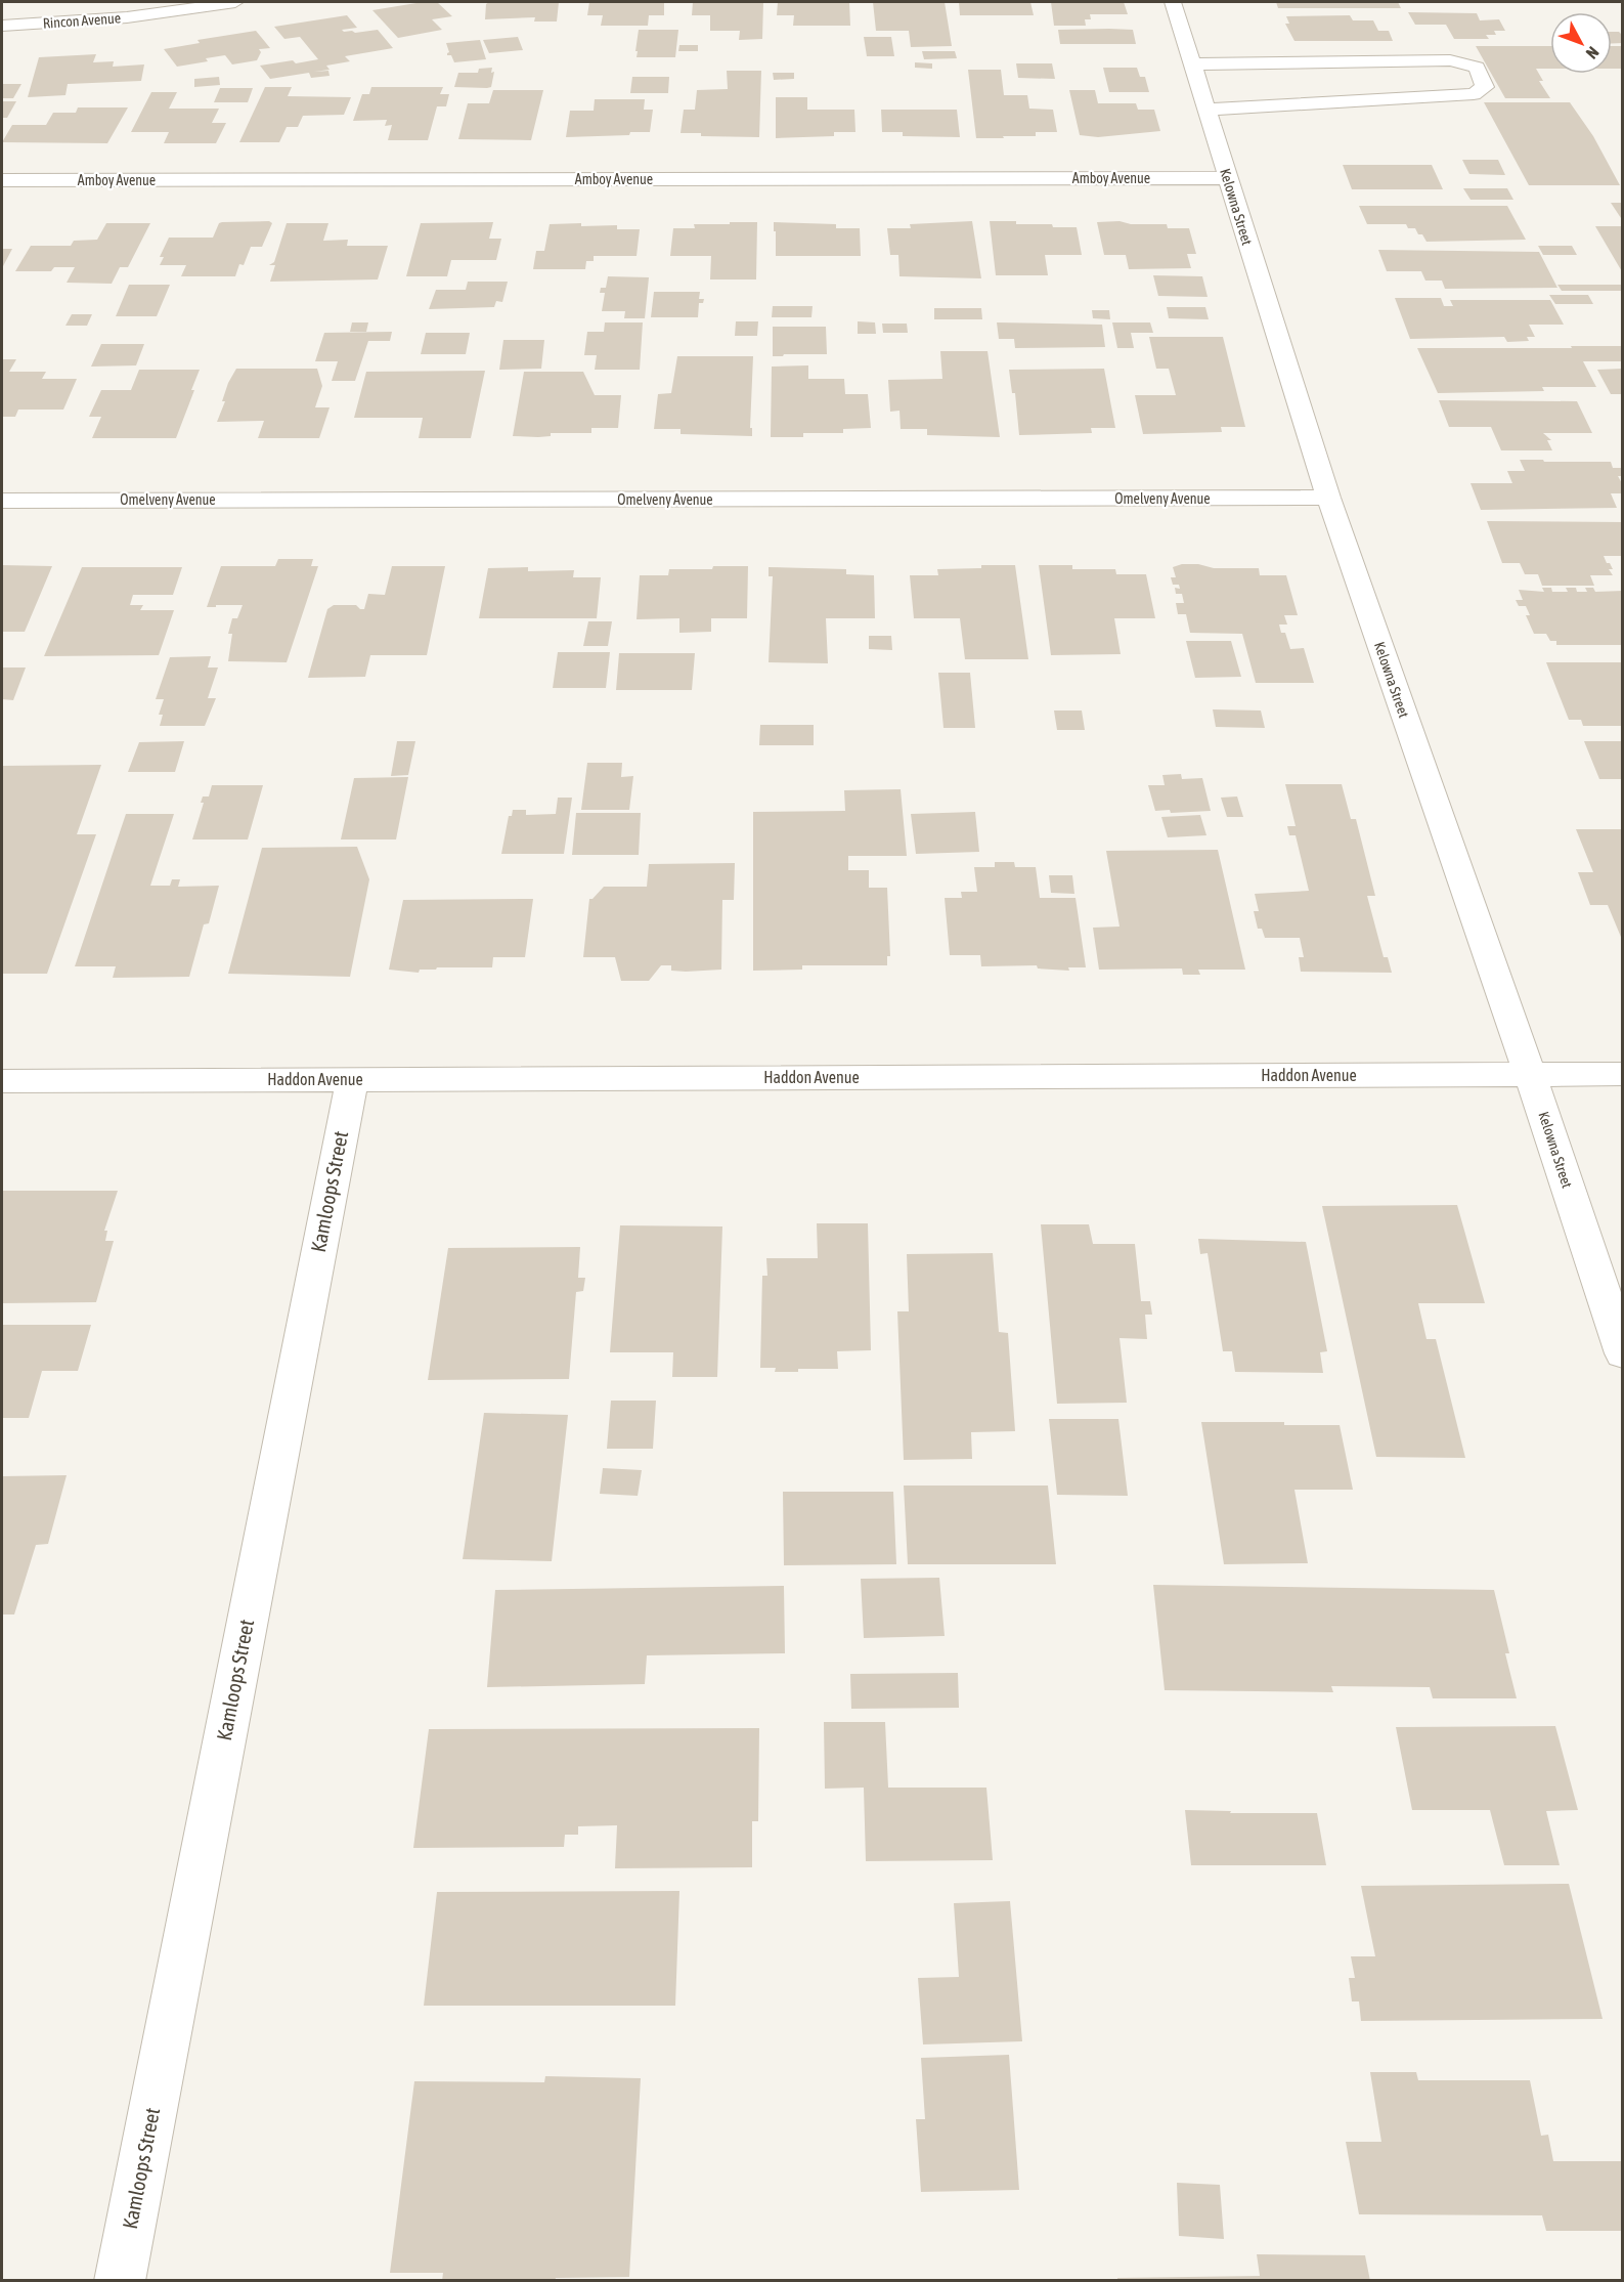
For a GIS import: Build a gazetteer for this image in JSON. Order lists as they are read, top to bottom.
{
  "streets": {
    "street": [
      "Rincon Avenue",
      "Amboy Avenue",
      "Kelowna Street",
      "Omelveny Avenue",
      "Haddon Avenue",
      "Kamloops Street"
    ]
  },
  "crossings": [
    ["Amboy Avenue", "Kelowna Street"],
    ["Kelowna Street", "Omelveny Avenue"],
    ["Kelowna Street", "Haddon Avenue"],
    ["Haddon Avenue", "Kamloops Street"]
  ],
  "north": "bottom right"
}
